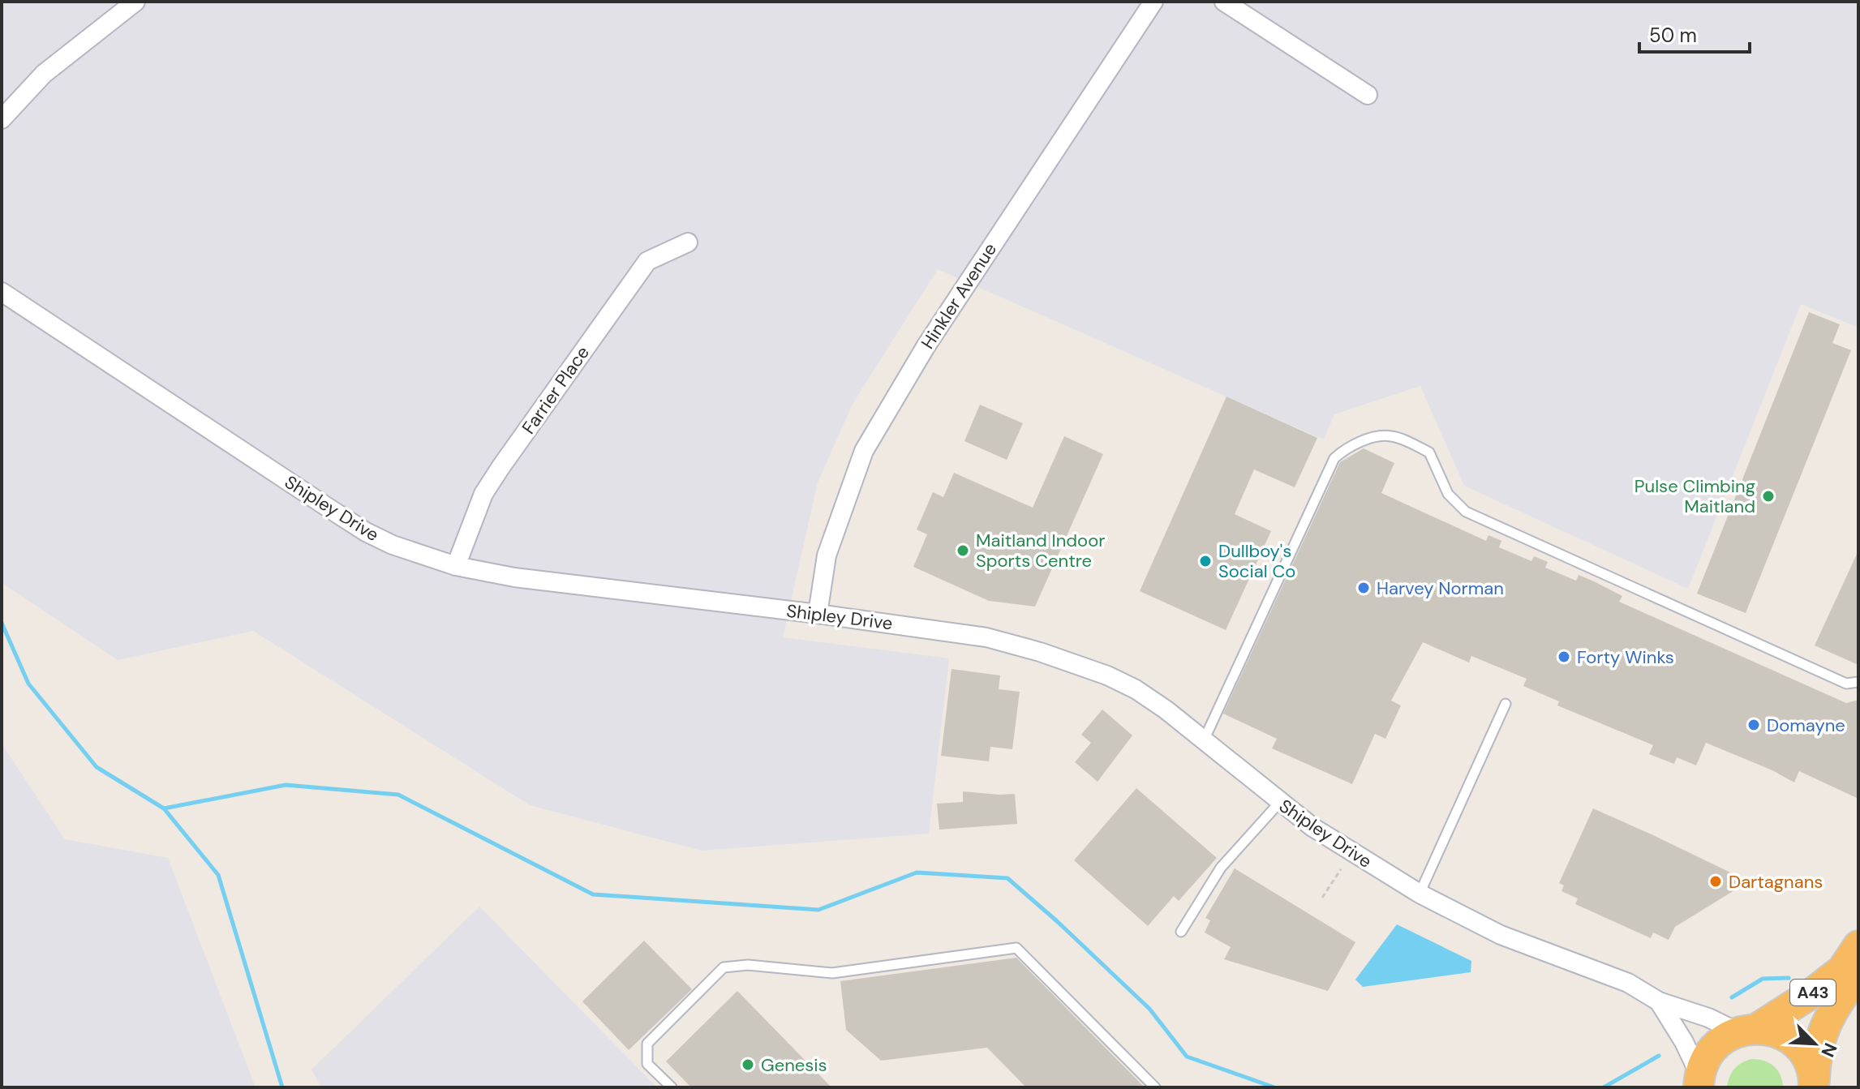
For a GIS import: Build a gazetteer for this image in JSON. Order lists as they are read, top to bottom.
{
  "streets": {
    "highway": ["A43"],
    "street": ["Hinkler Avenue", "Farrier Place", "Shipley Drive"]
  },
  "crossings": [
    ["Hinkler Avenue", "Shipley Drive"],
    ["Farrier Place", "Shipley Drive"],
    ["Shipley Drive", "A43"]
  ],
  "places": [
    "Pulse Climbing Maitland",
    "Maitland Indoor Sports Centre",
    "Dullboy's Social Co",
    "Harvey Norman",
    "Forty Winks",
    "Domayne",
    "Dartagnans",
    "Genesis"
  ],
  "scale_bar": "50 m",
  "north": "bottom right"
}
